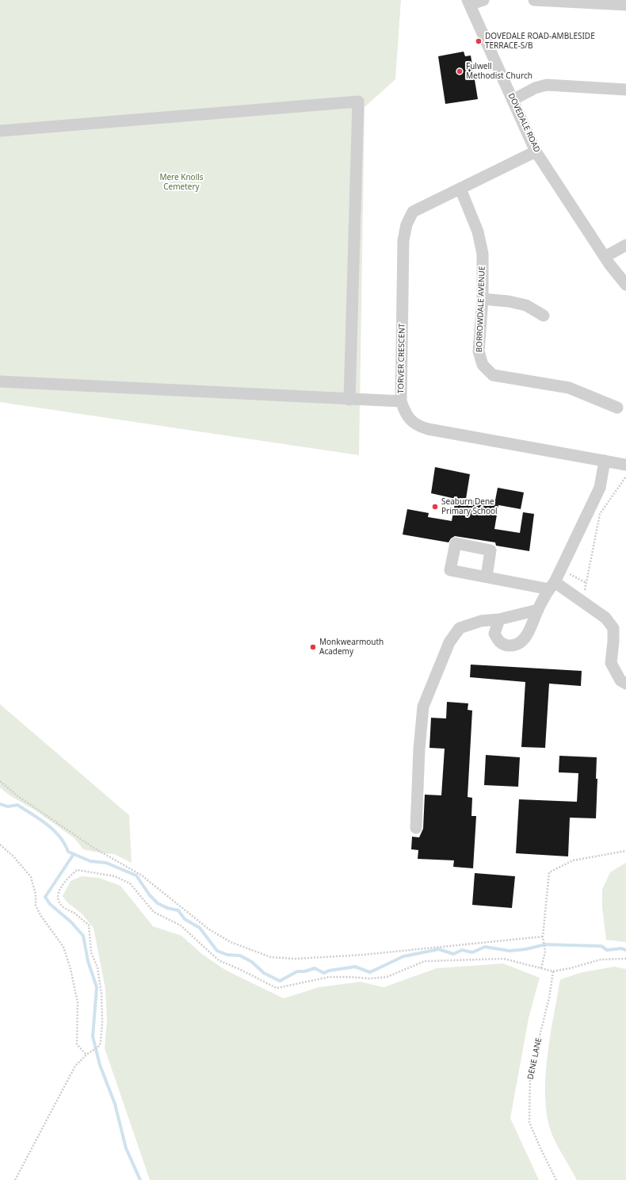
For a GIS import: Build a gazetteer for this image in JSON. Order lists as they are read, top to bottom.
{
  "streets": {
    "street": ["DOVEDALE ROAD", "BORROWDALE AVENUE", "TORVER CRESCENT"],
    "path": ["DENE LANE"]
  },
  "crossings": [
    ["DOVEDALE ROAD", "TORVER CRESCENT"],
    ["BORROWDALE AVENUE", "TORVER CRESCENT"]
  ],
  "parks": ["Mere Knolls Cemetery"],
  "places": [
    "DOVEDALE ROAD-AMBLESIDE TERRACE-S/B",
    "Fulwell Methodist Church",
    "Seaburn Dene Primary School",
    "Monkwearmouth Academy"
  ]
}
